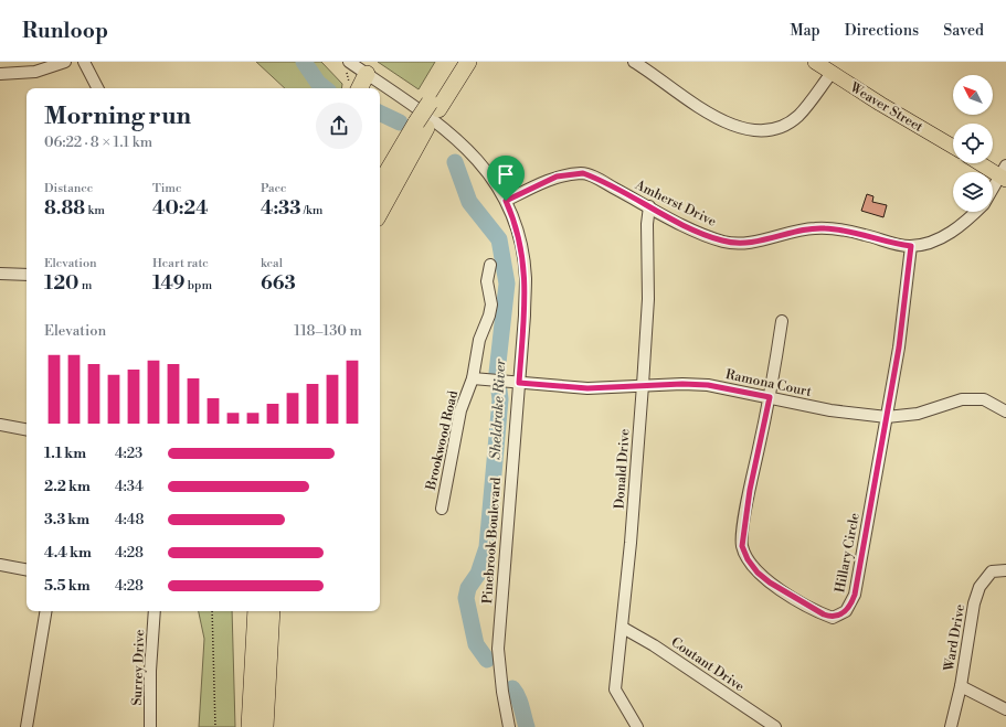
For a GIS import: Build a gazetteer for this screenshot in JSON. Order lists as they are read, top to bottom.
{
  "streets": {
    "main road": ["Weaver Street"],
    "street": [
      "Amherst Drive",
      "Ramona Court",
      "Brookwood Road",
      "Donald Drive",
      "Pinebrook Boulevard",
      "Hillary Circle",
      "Ward Drive",
      "Coutant Drive",
      "Surrey Drive"
    ]
  },
  "crossings": [
    ["Amherst Drive", "Donald Drive"],
    ["Amherst Drive", "Pinebrook Boulevard"],
    ["Amherst Drive", "Hillary Circle"],
    ["Ramona Court", "Brookwood Road"],
    ["Ramona Court", "Donald Drive"],
    ["Ramona Court", "Pinebrook Boulevard"],
    ["Ramona Court", "Hillary Circle"],
    ["Brookwood Road", "Pinebrook Boulevard"],
    ["Donald Drive", "Coutant Drive"]
  ],
  "water": ["Sheldrake River"],
  "north": "top left",
  "page": {
    "header": "Runloop",
    "nav": ["Map", "Directions", "Saved"],
    "heading": ["Morning run", "06:22 · 8 × 1.1 km"],
    "stats": [
      ["Distance", "8.88 km"],
      ["Time", "40:24"],
      ["Pace", "4:33 /km"],
      ["Elevation", "120 m"],
      ["Heart rate", "149 bpm"],
      ["kcal", "663"]
    ],
    "chart": ["Elevation", "118–130 m"],
    "list": [
      {
        "name": "1.1 km",
        "note": "4:23"
      },
      {
        "name": "2.2 km",
        "note": "4:34"
      },
      {
        "name": "3.3 km",
        "note": "4:48"
      },
      {
        "name": "4.4 km",
        "note": "4:28"
      },
      {
        "name": "5.5 km",
        "note": "4:28"
      }
    ]
  }
}
